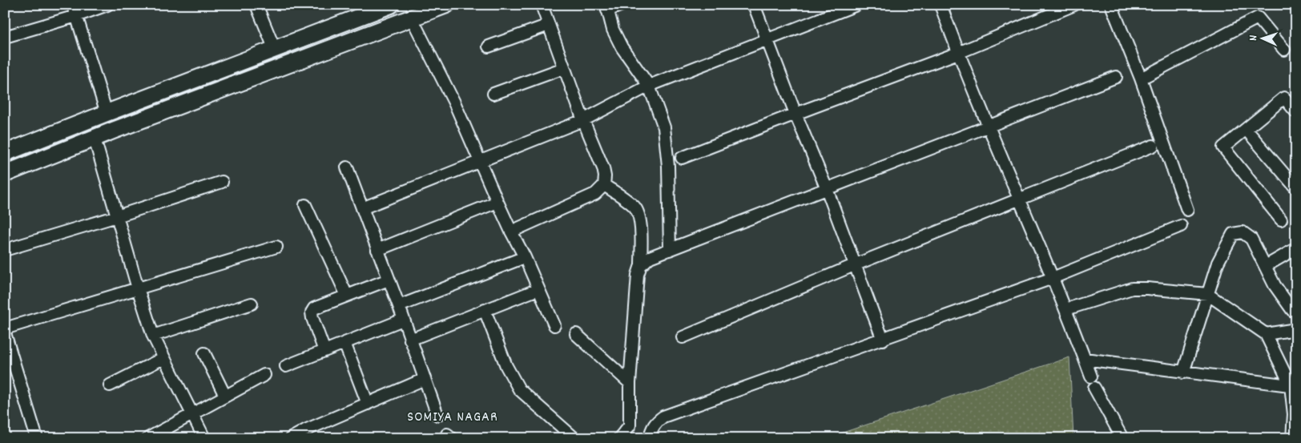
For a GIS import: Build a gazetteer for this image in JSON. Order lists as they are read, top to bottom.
{
  "districts": ["SOMIYA NAGAR"],
  "north": "left"
}
